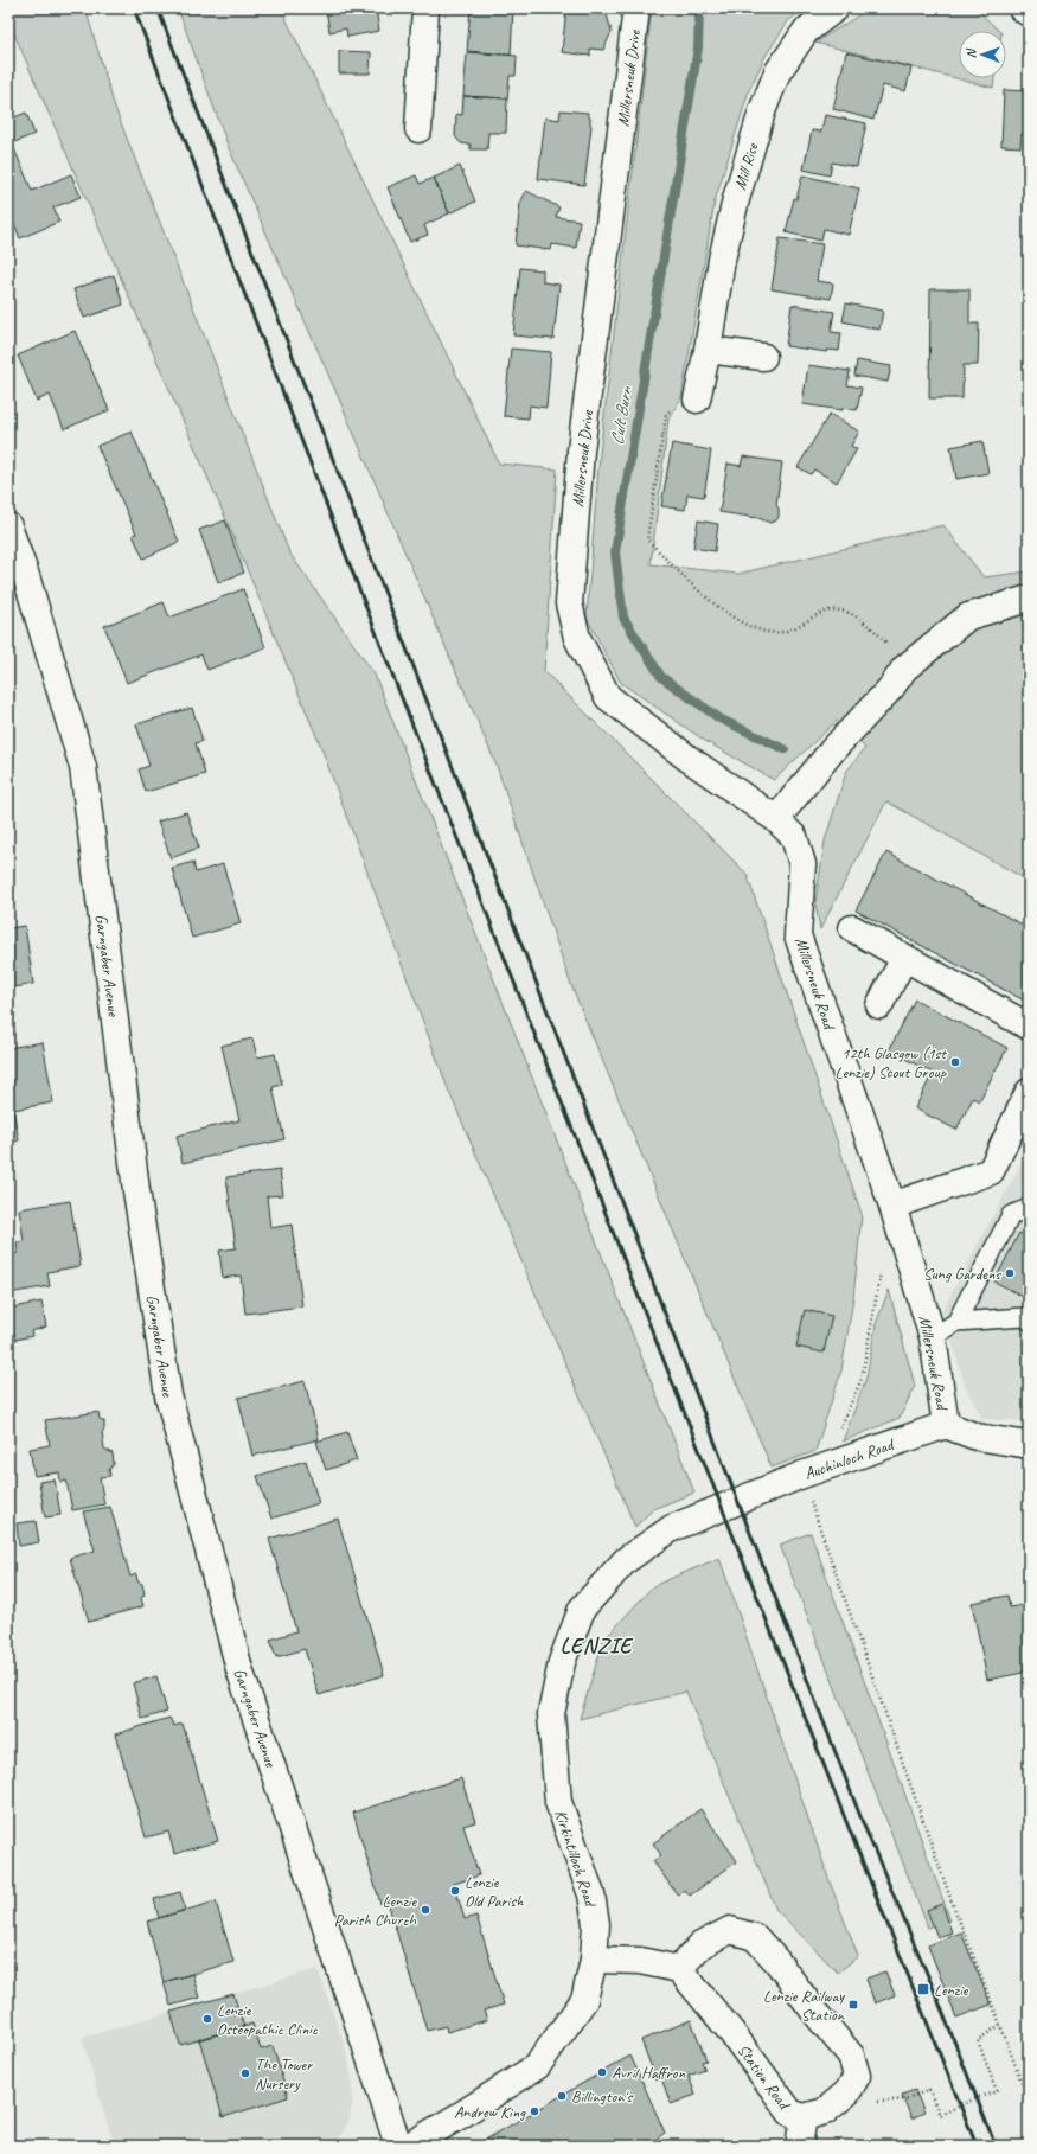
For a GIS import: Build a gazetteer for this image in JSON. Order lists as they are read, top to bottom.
{
  "streets": {
    "street": [
      "Millersneuk Drive",
      "Mill Rise",
      "Garngaber Avenue",
      "Millersneuk Road",
      "Auchinloch Road",
      "Kirkintilloch Road",
      "Station Road"
    ]
  },
  "crossings": [
    ["Millersneuk Drive", "Millersneuk Road"],
    ["Millersneuk Road", "Auchinloch Road"],
    ["Auchinloch Road", "Kirkintilloch Road"]
  ],
  "districts": ["LENZIE"],
  "water": ["Cult Burn"],
  "places": {
    "other": [
      "12th Glasgow (1st Lenzie) Scout Group",
      "Sung Gardens",
      "Lenzie Old Parish",
      "Lenzie Parish Church",
      "Lenzie Osteopathic Clinic",
      "Avril Haffron",
      "The Tower Nursery",
      "Billington's",
      "Andrew King"
    ],
    "transit": ["Lenzie", "Lenzie Railway Station"]
  },
  "north": "left"
}
